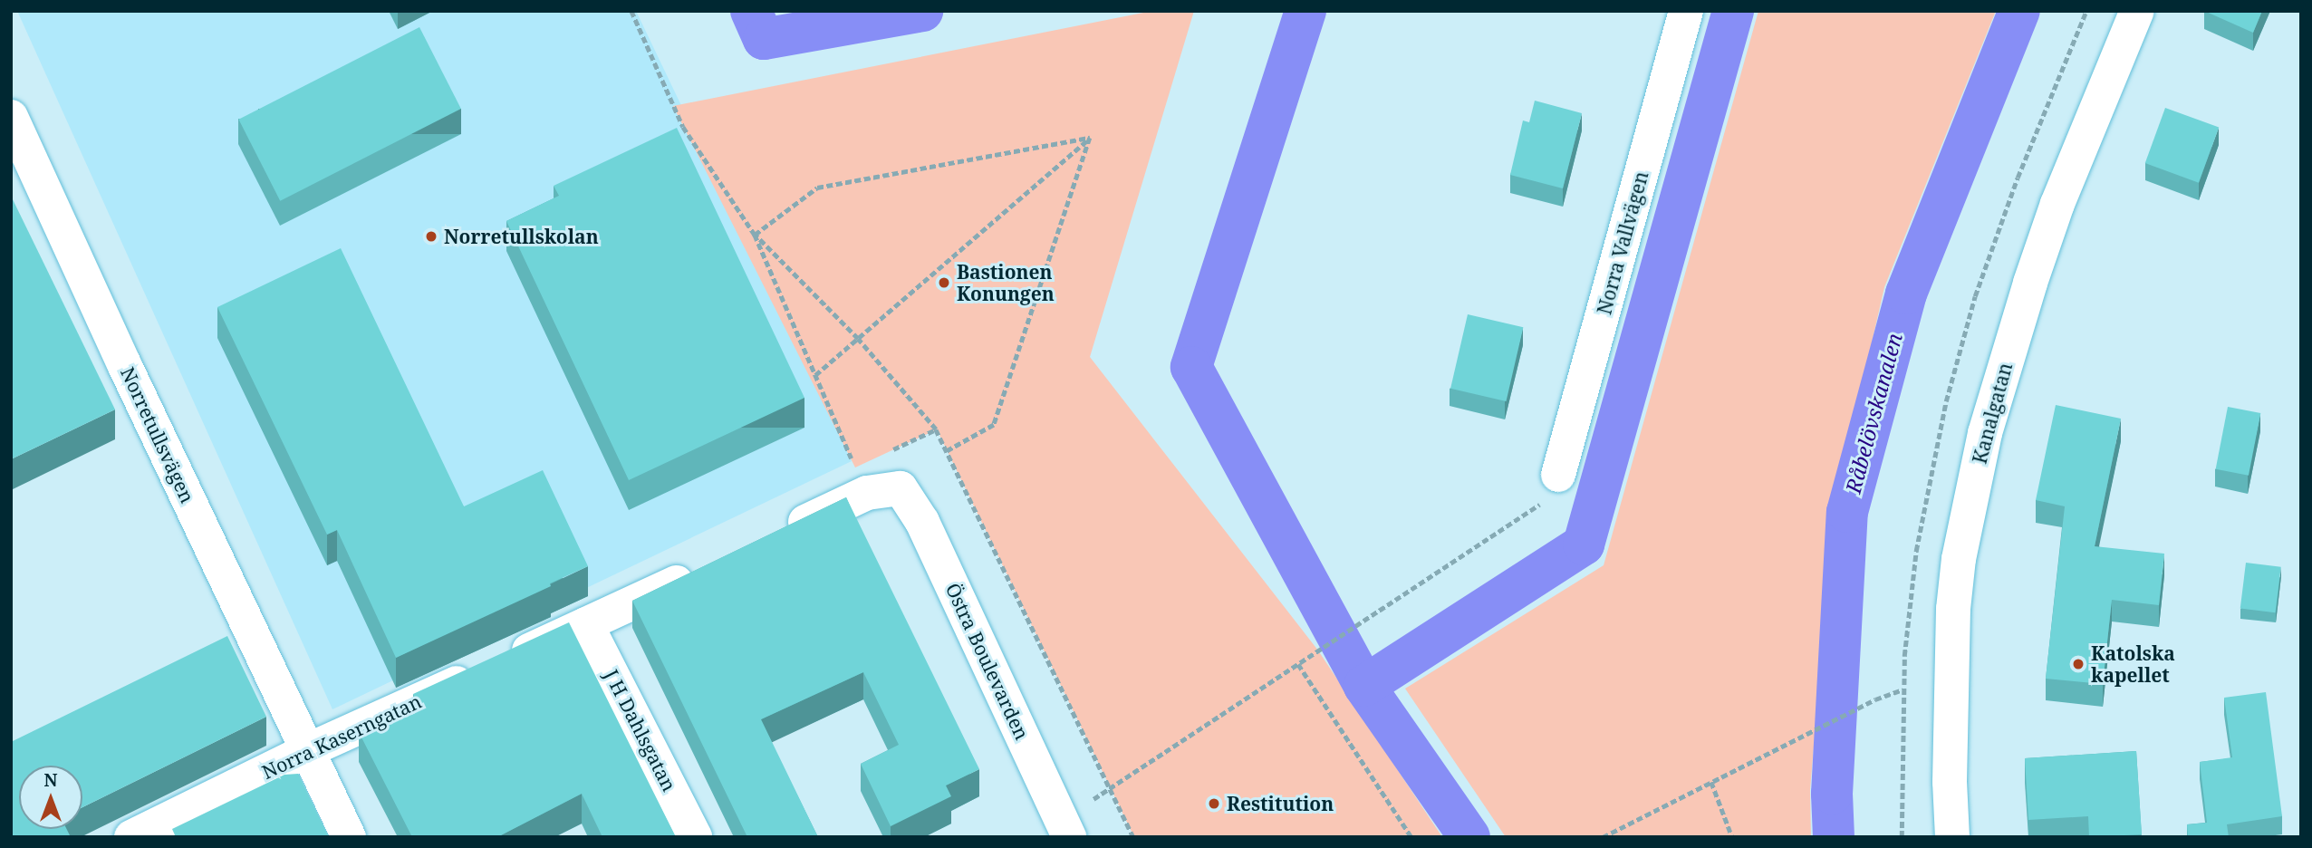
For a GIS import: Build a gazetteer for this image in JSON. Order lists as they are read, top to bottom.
{
  "streets": {
    "street": [
      "Norra Vallvägen",
      "Kanalgatan",
      "Norretullsvägen",
      "Östra Boulevarden",
      "J H Dahlsgatan",
      "Norra Kaserngatan"
    ]
  },
  "crossings": [
    ["Norretullsvägen", "Norra Kaserngatan"],
    ["J H Dahlsgatan", "Norra Kaserngatan"]
  ],
  "water": ["Råbelövskanalen"],
  "places": [
    "Norretullskolan",
    "Bastionen Konungen",
    "Katolska kapellet",
    "Restitution"
  ],
  "north": "top"
}
